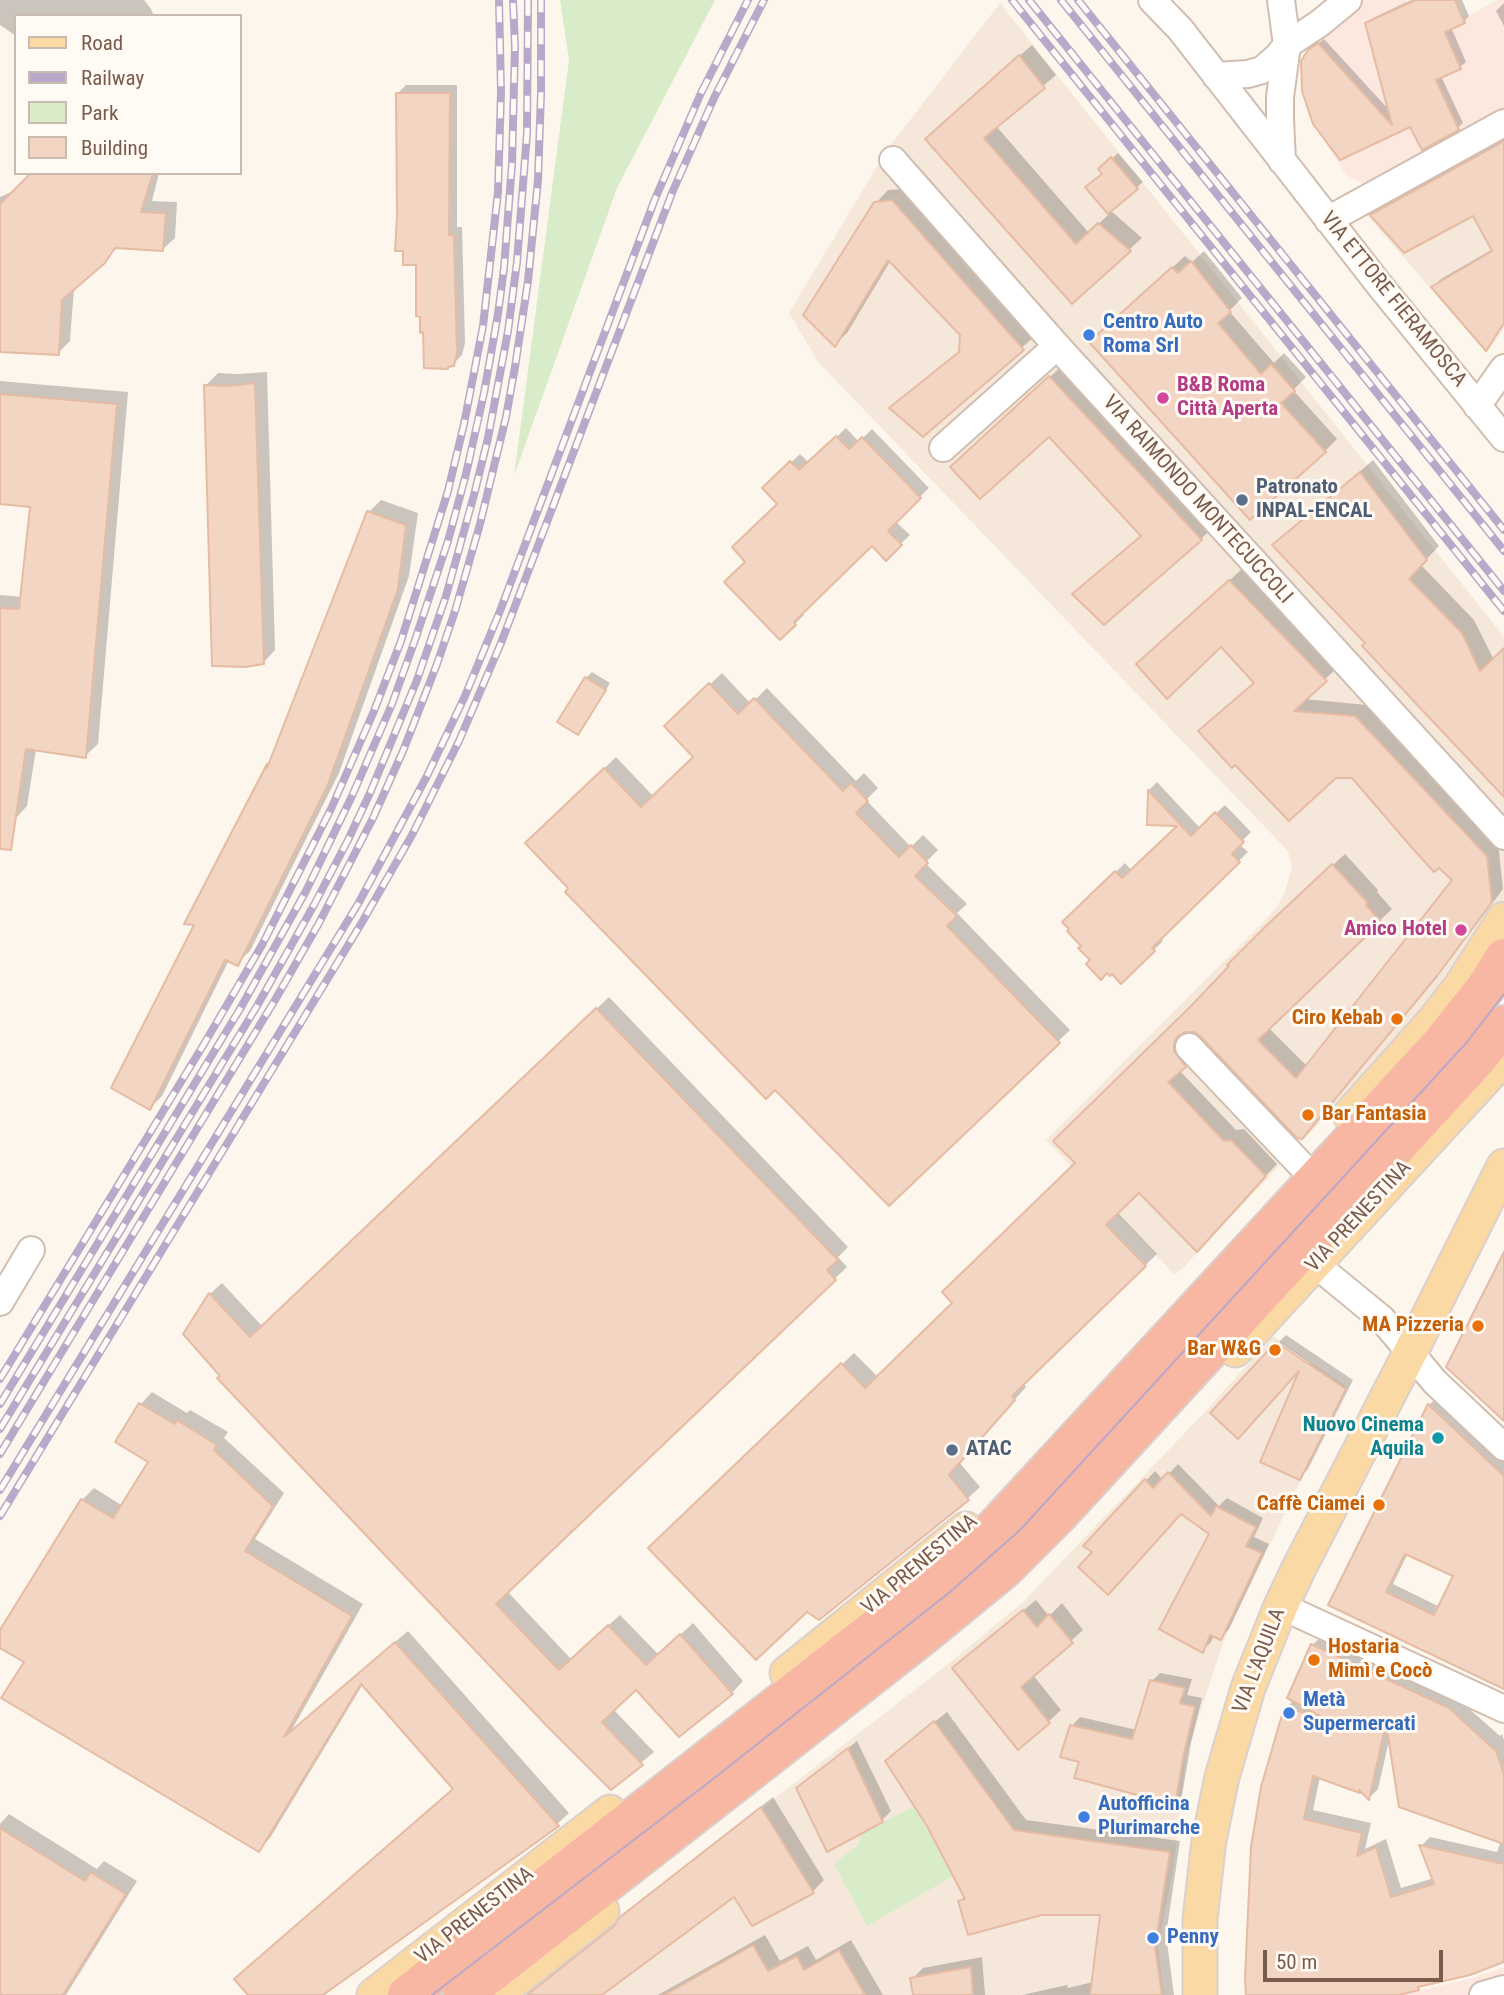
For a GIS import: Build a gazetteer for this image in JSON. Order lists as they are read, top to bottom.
{
  "streets": {
    "main road": ["VIA PRENESTINA", "VIA L'AQUILA"],
    "street": ["VIA ETTORE FIERAMOSCA", "VIA RAIMONDO MONTECUCCOLI"]
  },
  "places": [
    "Centro Auto Roma Srl",
    "B&B Roma Città Aperta",
    "Patronato INPAL-ENCAL",
    "Amico Hotel",
    "Ciro Kebab",
    "Bar Fantasia",
    "MA Pizzeria",
    "Bar W&G",
    "Nuovo Cinema Aquila",
    "ATAC",
    "Caffè Ciamei",
    "Hostaria Mimì e Cocò",
    "Metà Supermercati",
    "Autofficina Plurimarche",
    "Penny"
  ],
  "legend": [
    "Road",
    "Railway",
    "Park",
    "Building"
  ],
  "scale_bar": "50 m"
}
